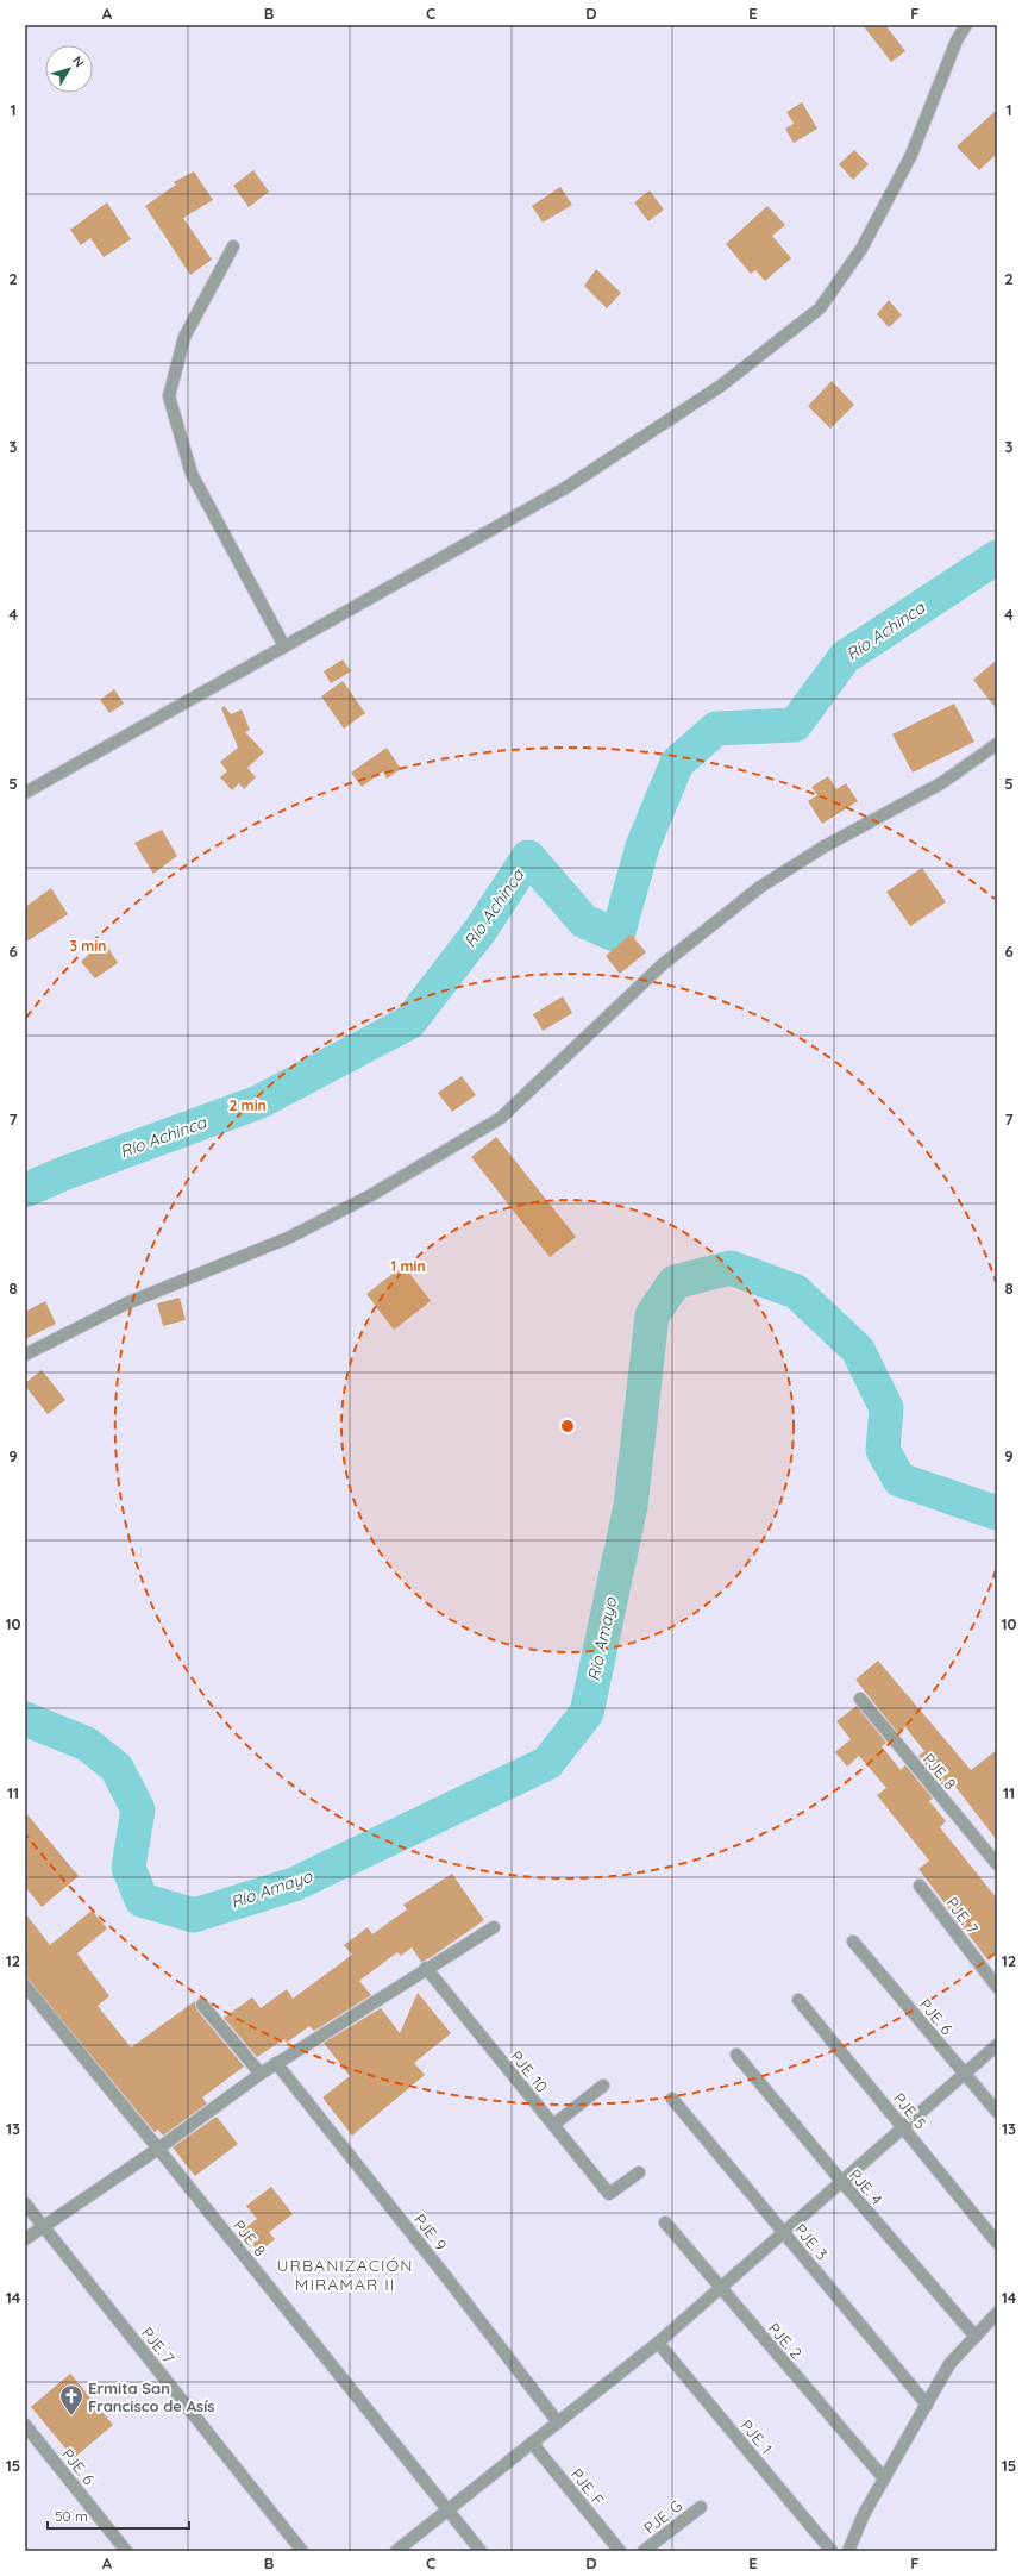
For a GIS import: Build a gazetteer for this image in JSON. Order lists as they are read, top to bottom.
{
  "streets": {
    "street": [
      "PJE. 8",
      "PJE. 7",
      "PJE. 6",
      "PJE. 10",
      "PJE. 5",
      "PJE. 4",
      "PJE. 9",
      "PJE. 3",
      "PJE. 2",
      "PJE. 1",
      "PJE. F",
      "PJE. G"
    ]
  },
  "districts": ["URBANIZACIÓN MIRAMAR II"],
  "water": ["Río Achinca", "Río Amayo"],
  "places": {
    "church": ["Ermita San Francisco de Asís"]
  },
  "scale_bar": "50 m",
  "north": "top right",
  "grid": {
    "columns": [
      "A",
      "B",
      "C",
      "D",
      "E",
      "F"
    ],
    "rows": [
      "1",
      "2",
      "3",
      "4",
      "5",
      "6",
      "7",
      "8",
      "9",
      "10",
      "11",
      "12",
      "13",
      "14",
      "15"
    ]
  },
  "rings": ["3 min", "2 min", "1 min"]
}
